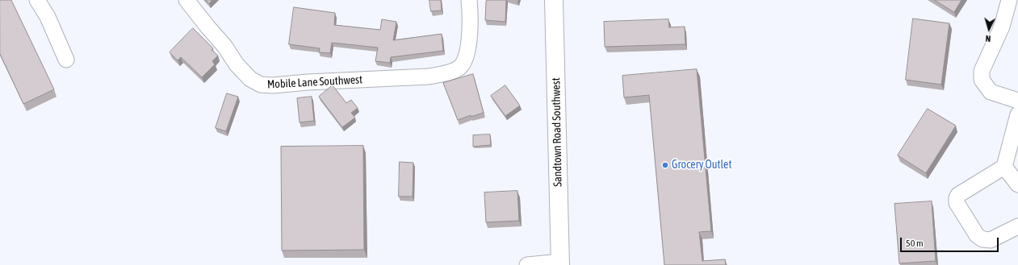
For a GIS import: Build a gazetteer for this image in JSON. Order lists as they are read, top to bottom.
{
  "streets": {
    "street": ["Mobile Lane Southwest", "Sandtown Road Southwest"]
  },
  "places": ["Grocery Outlet"],
  "scale_bar": "50 m",
  "north": "bottom"
}
